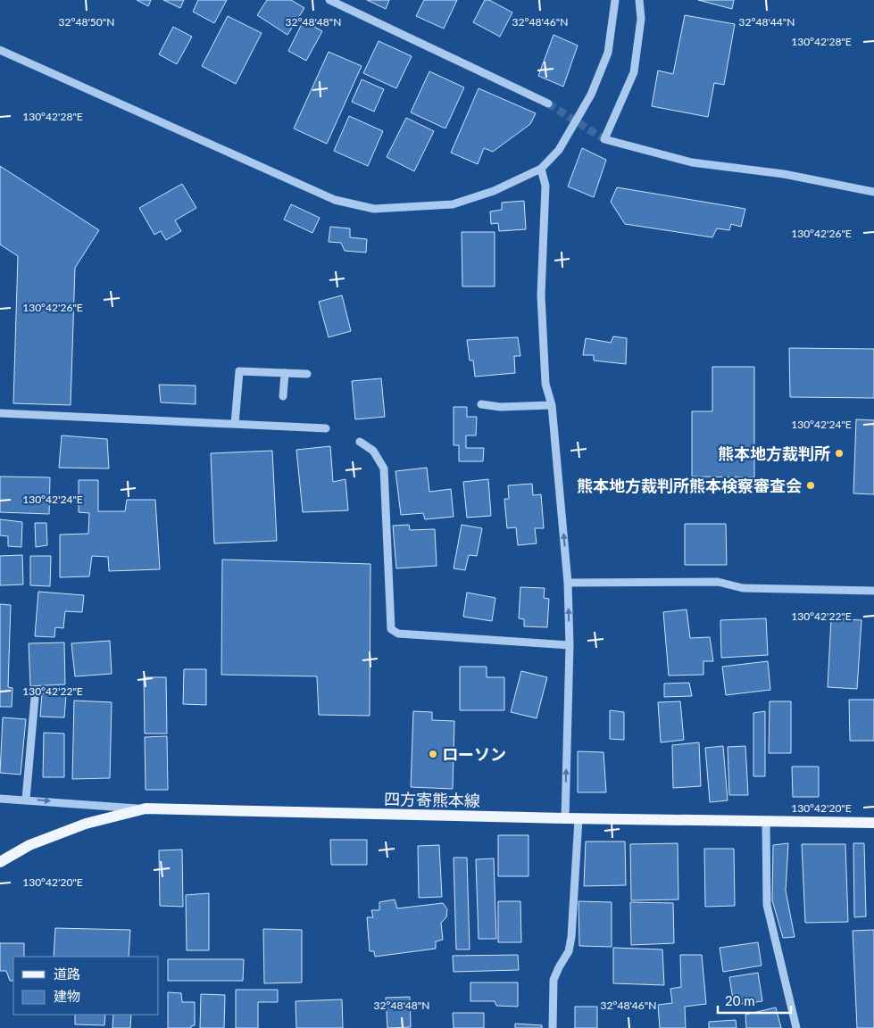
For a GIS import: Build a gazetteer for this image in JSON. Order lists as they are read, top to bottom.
{
  "streets": {
    "main road": ["四方寄熊本線"]
  },
  "places": ["熊本地方裁判所", "熊本地方裁判所熊本検察審査会", "ローソン"],
  "legend": ["道路", "建物"],
  "scale_bar": "20 m",
  "coordinates": [
    "32°48'50\"N",
    "32°48'48\"N",
    "32°48'46\"N",
    "32°48'44\"N",
    "130°42'28\"E",
    "130°42'26\"E",
    "130°42'24\"E",
    "130°42'22\"E",
    "130°42'20\"E"
  ]
}
